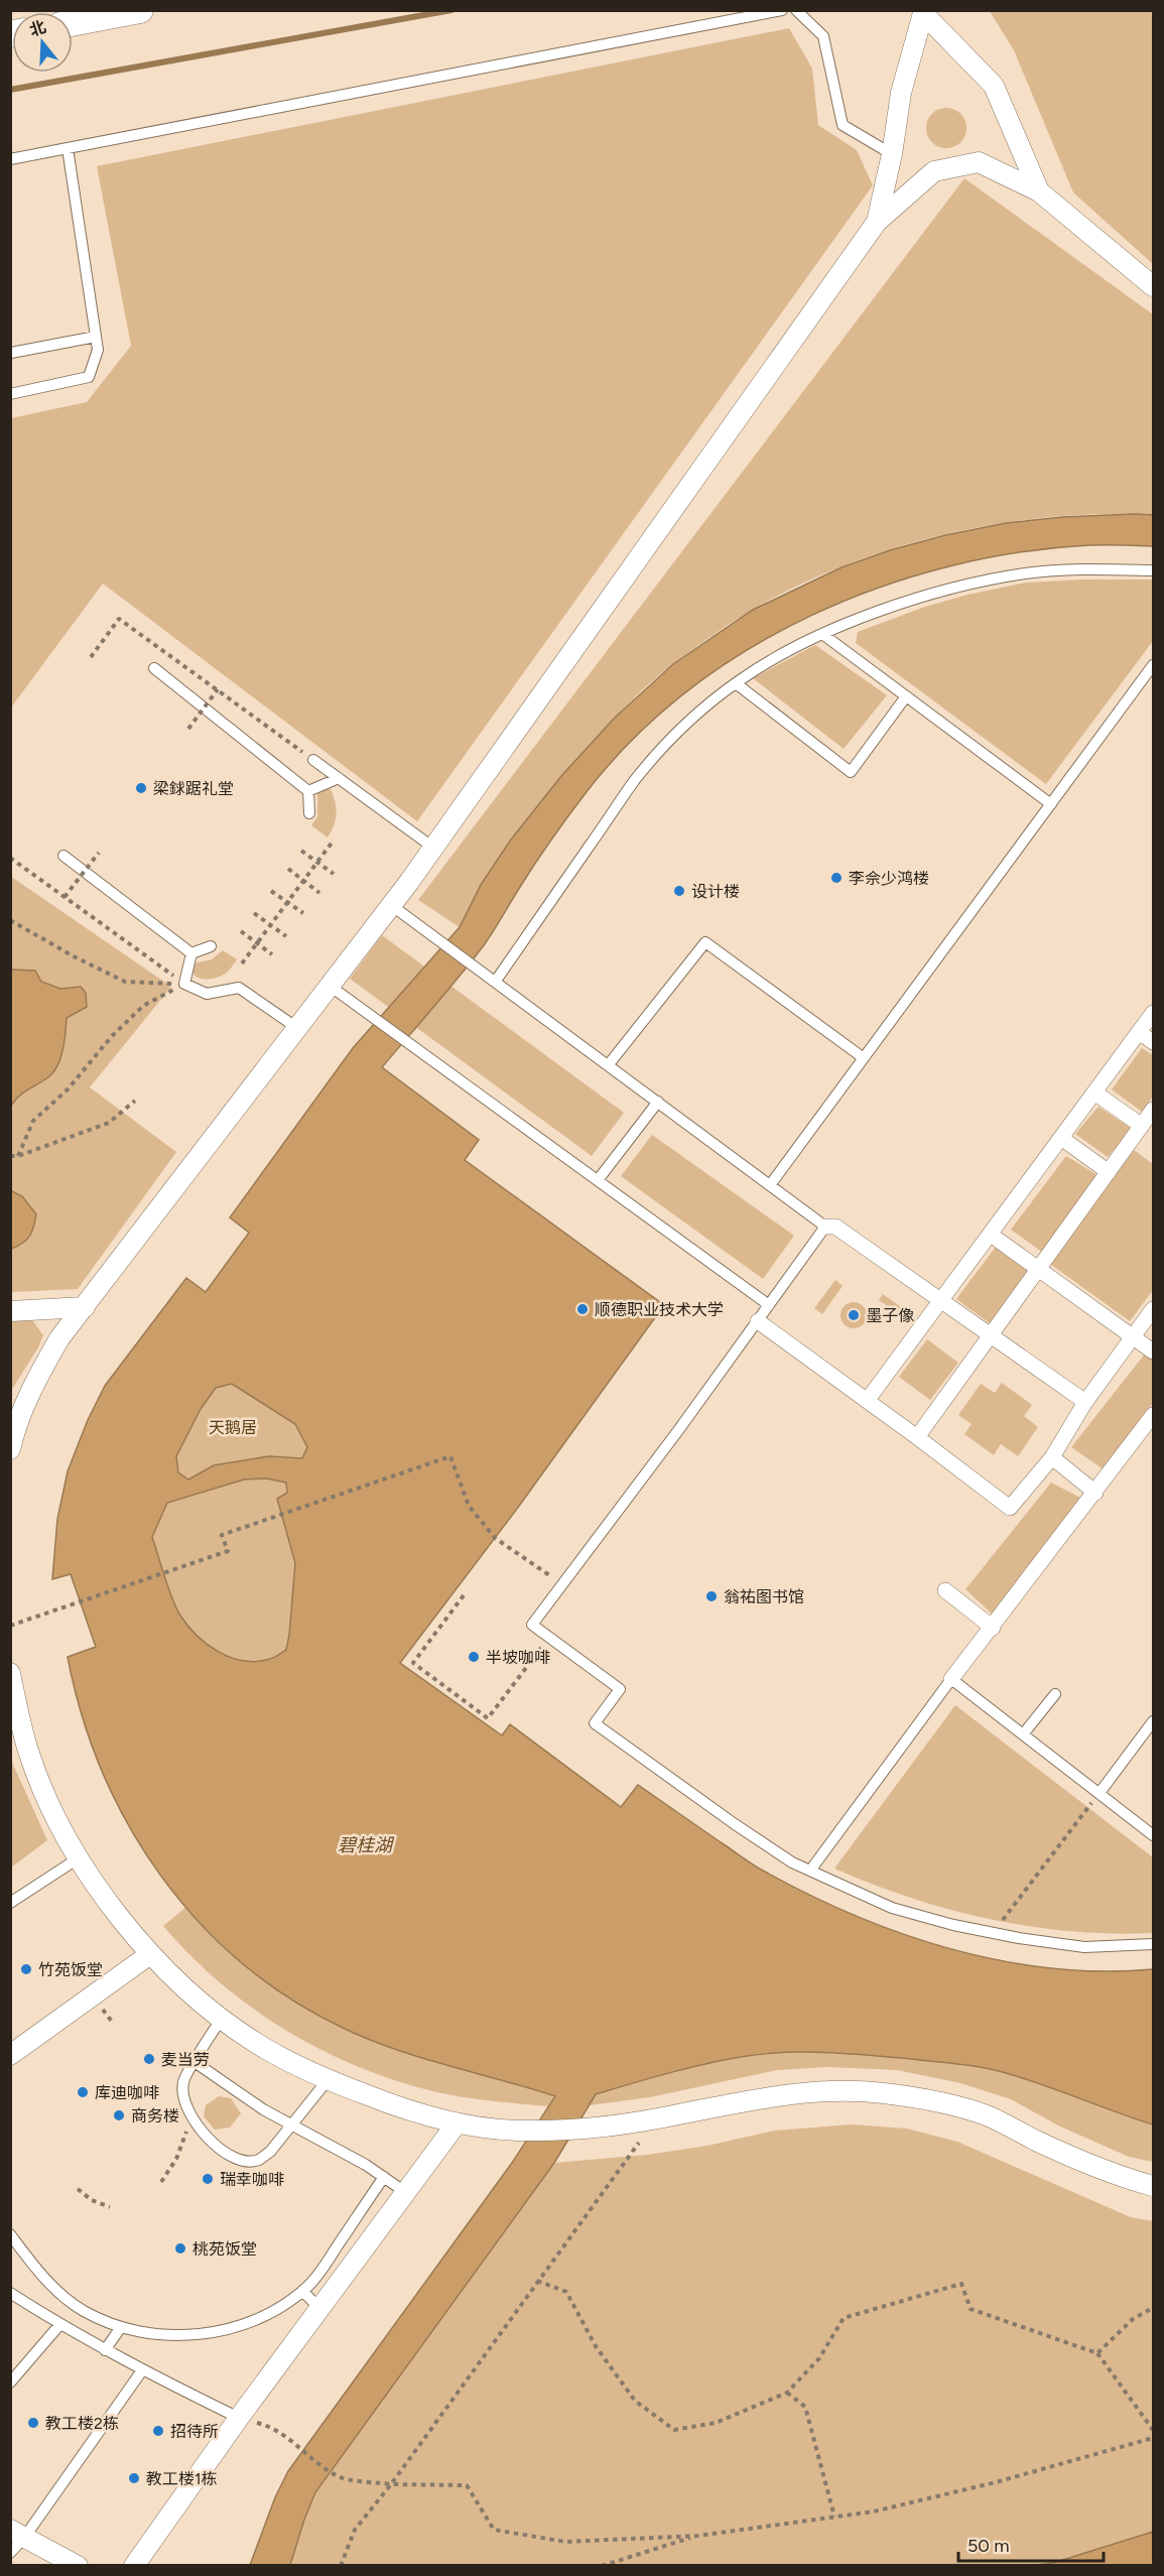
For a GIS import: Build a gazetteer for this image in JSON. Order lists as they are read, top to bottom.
{
  "water": ["碧桂湖"],
  "parks": ["天鹅居"],
  "places": [
    "梁銶踞礼堂",
    "李佘少鸿楼",
    "设计楼",
    "顺德职业技术大学",
    "墨子像",
    "翁祐图书馆",
    "半坡咖啡",
    "竹苑饭堂",
    "麦当劳",
    "库迪咖啡",
    "商务楼",
    "瑞幸咖啡",
    "桃苑饭堂",
    "教工楼2栋",
    "招待所",
    "教工楼1栋"
  ],
  "scale_bar": "50 m",
  "north": "top"
}
